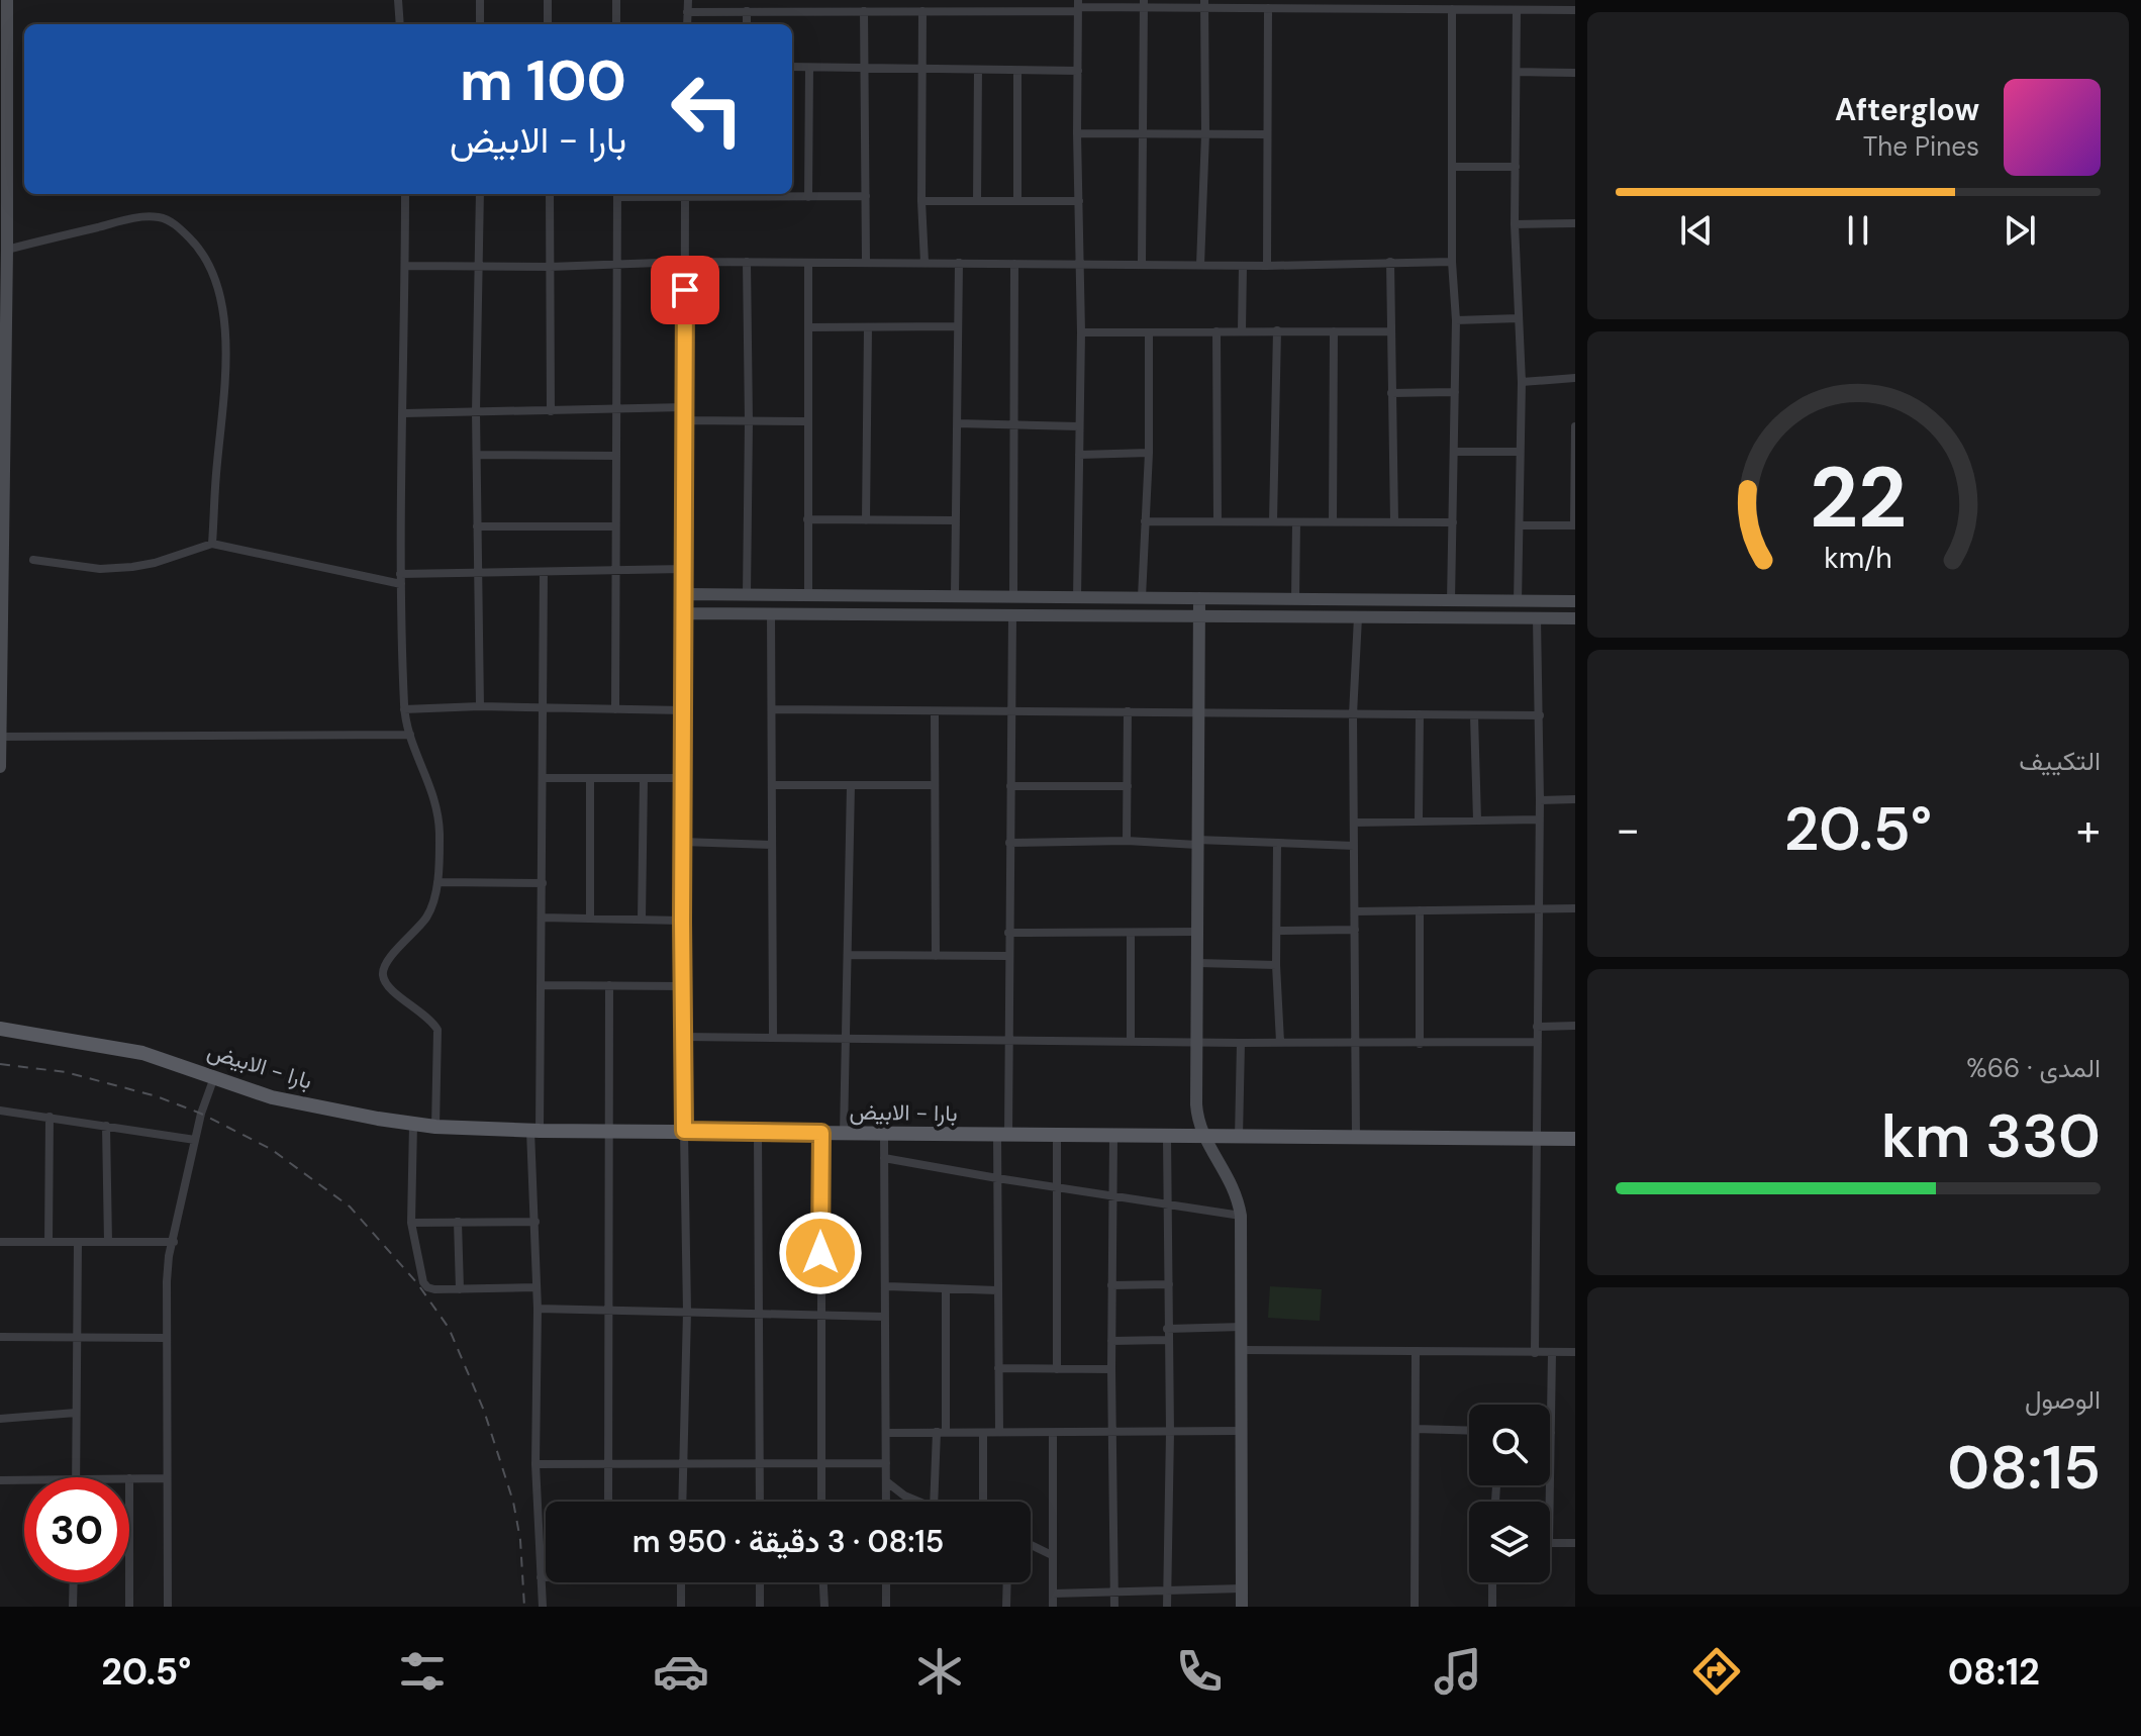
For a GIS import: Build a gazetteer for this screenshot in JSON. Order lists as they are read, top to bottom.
{
  "streets": {
    "main road": ["بارا - الابيض"]
  },
  "page": {
    "turn": ["100 m", "بارا - الابيض"],
    "song": ["Afterglow", "The Pines"],
    "tile": [
      "التكييف",
      ["المدى · 66%", "330 km"],
      ["الوصول", "08:15"]
    ],
    "heat": ["−", "20.5°", "+"],
    "limit": "30",
    "trip": "08:15 · 3 دقيقة · 950 m",
    "tabs": ["08:12", "20.5°"],
    "gauge": ["22", "km/h"]
  }
}
